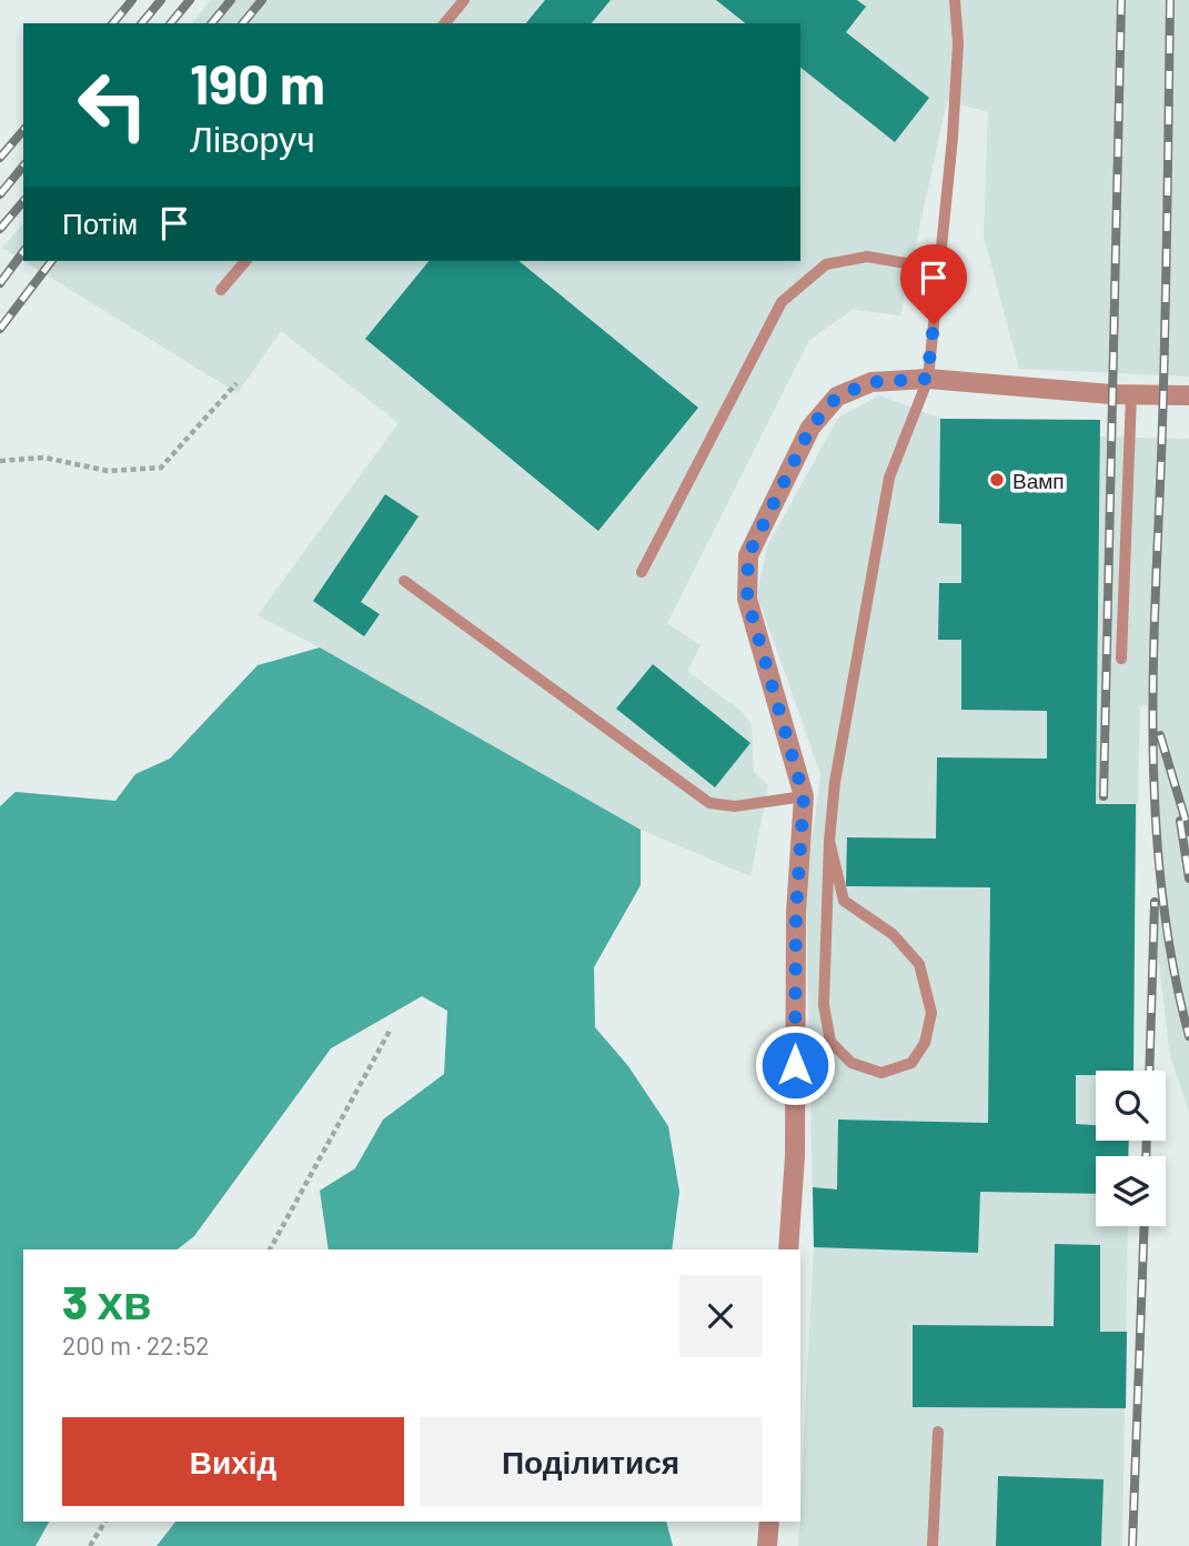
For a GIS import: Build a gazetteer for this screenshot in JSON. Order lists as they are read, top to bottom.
{
  "places": ["Вамп"],
  "page": {
    "turn": ["190 m", "Ліворуч"],
    "then": "Потім",
    "heading": ["3 хв", "200 m · 22:52"],
    "buttons": ["Вихід", "Поділитися"]
  }
}
